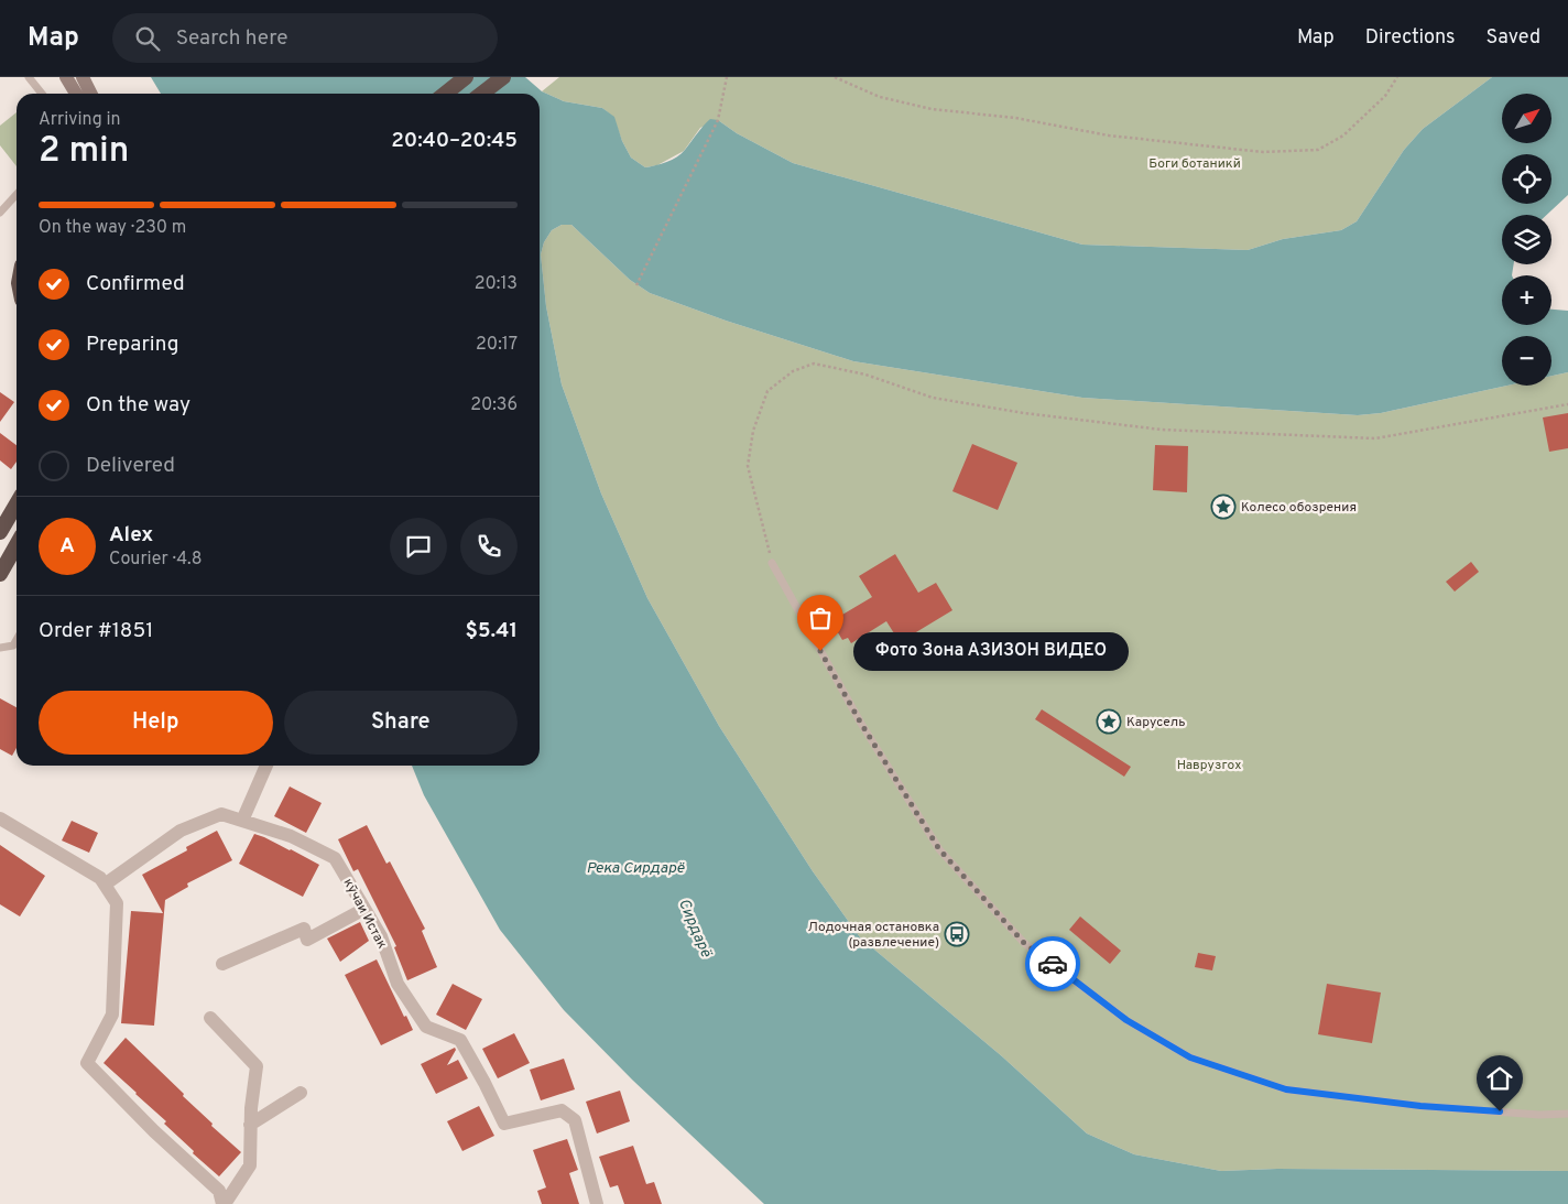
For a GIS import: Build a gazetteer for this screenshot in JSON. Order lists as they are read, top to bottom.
{
  "streets": {
    "street": ["кӯчаи Истак"]
  },
  "water": ["Река Сирдарё", "Сирдарё"],
  "parks": ["Боги ботаникй", "Наврузгох"],
  "places": {
    "place": ["Колесо обозрения", "Карусель"],
    "other": ["Фото Зона АЗИЗОН ВИДЕО"],
    "bus stop": ["Лодочная остановка (развлечение)"]
  },
  "north": "top right",
  "page": {
    "header": "Map",
    "search": "Search here",
    "nav": ["Map", "Directions", "Saved"],
    "map_buttons": ["+", "−"],
    "heading": ["2 min", "Arriving in", "20:40–20:45"],
    "panel": [
      "Alex",
      "Courier · 4.8",
      "Order #1851",
      "$5.41"
    ],
    "bar": "On the way · 230 m",
    "list": [
      ["Confirmed", "20:13"],
      ["Preparing", "20:17"],
      ["On the way", "20:36"],
      "Delivered"
    ],
    "round": "A",
    "bubble": "Фото Зона АЗИЗОН ВИДЕО",
    "buttons": ["Help", "Share"]
  }
}
